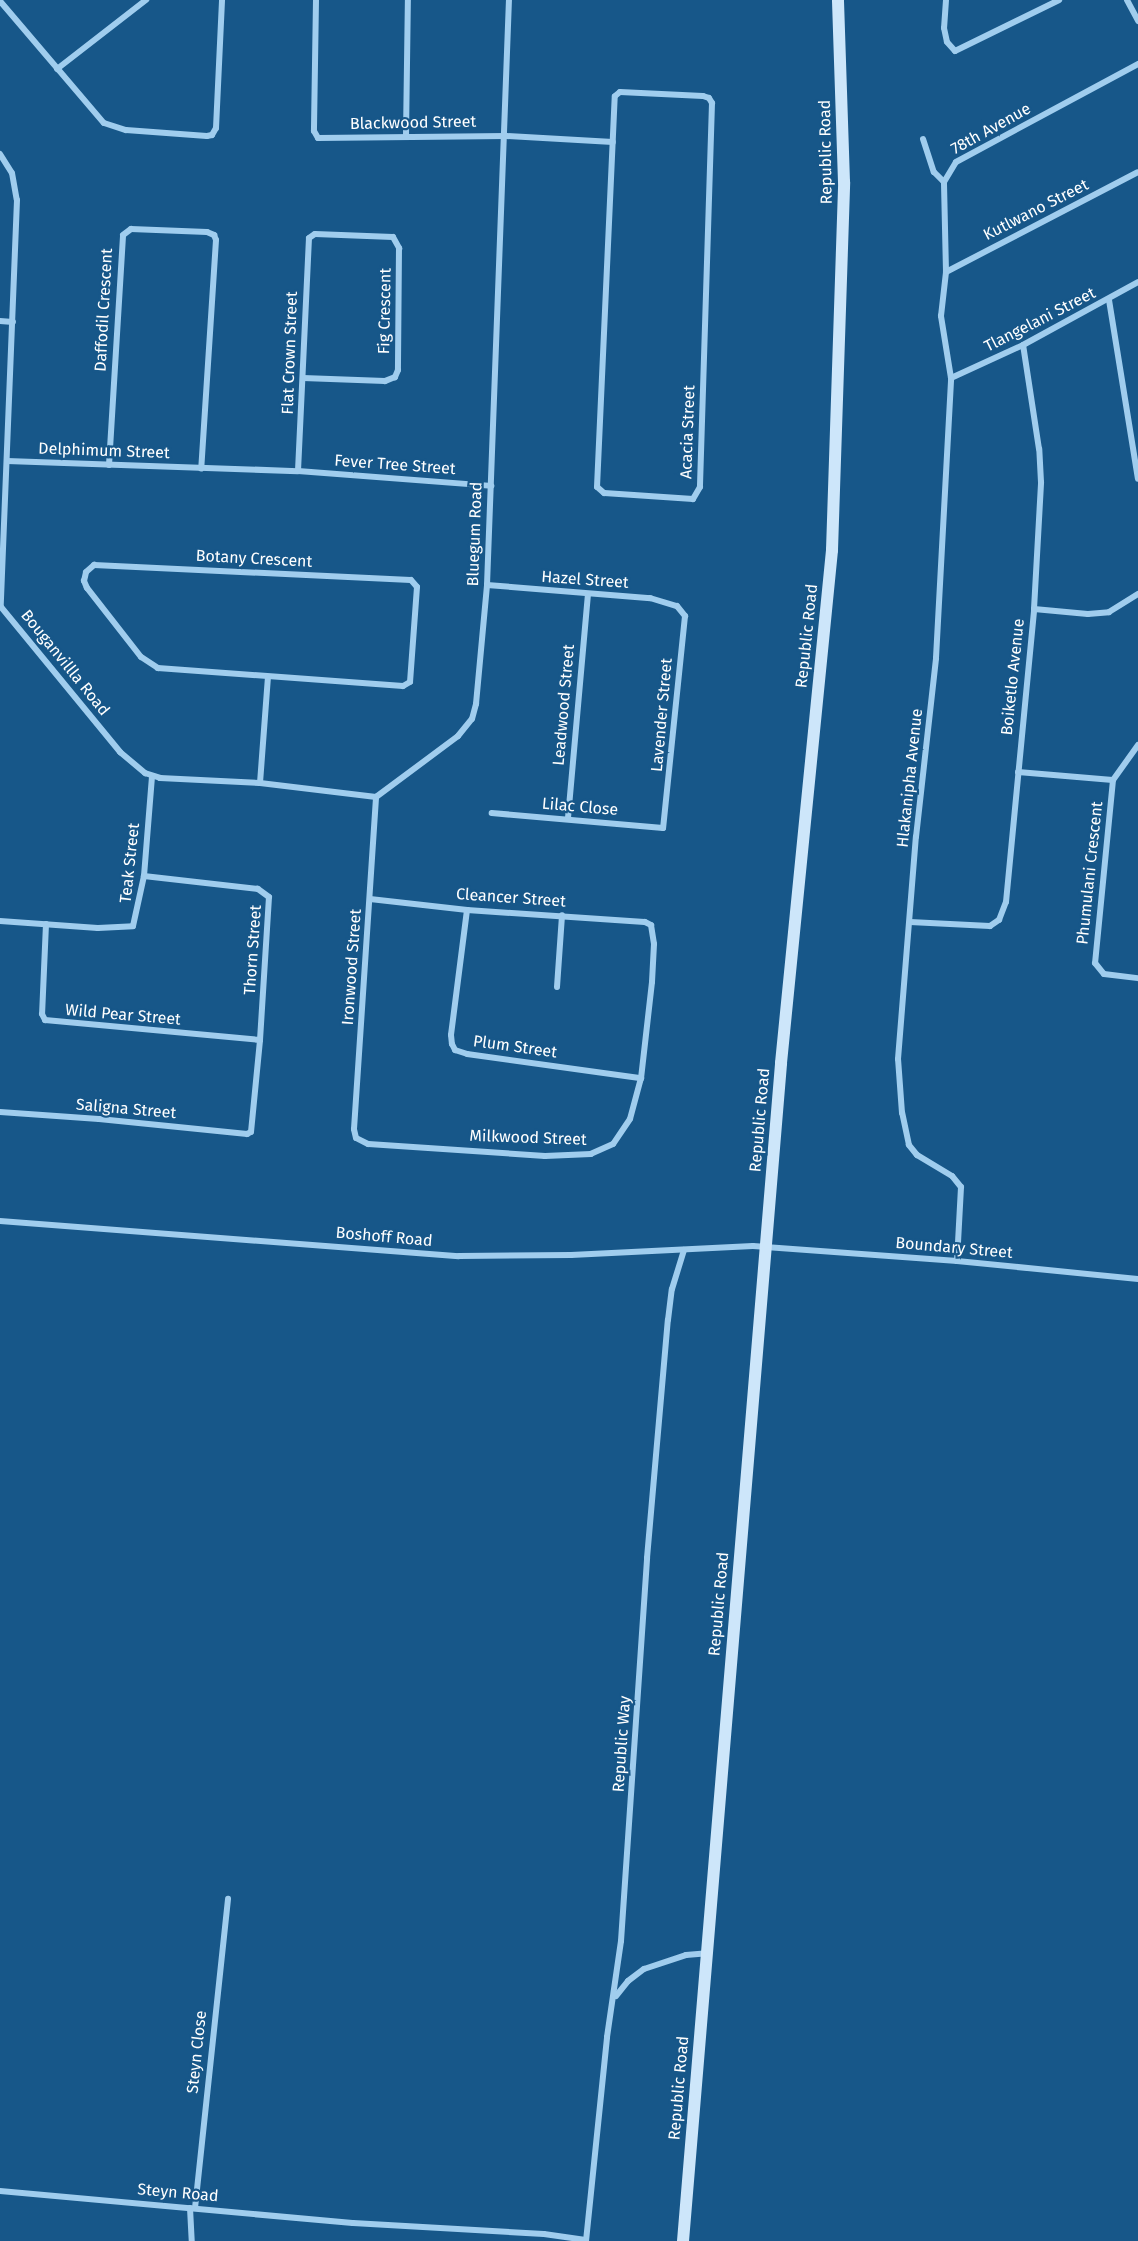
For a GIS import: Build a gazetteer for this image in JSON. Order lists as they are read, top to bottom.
{
  "streets": {
    "street": [
      "Blackwood Street",
      "78th Avenue",
      "Republic Road",
      "Kutlwano Street",
      "Daffodil Crescent",
      "Fig Crescent",
      "Tlangelani Street",
      "Flat Crown Street",
      "Acacia Street",
      "Delphimum Street",
      "Fever Tree Street",
      "Bluegum Road",
      "Botany Crescent",
      "Hazel Street",
      "Bouganvillla Road",
      "Boiketlo Avenue",
      "Leadwood Street",
      "Lavender Street",
      "Hlakanipha Avenue",
      "Lilac Close",
      "Teak Street",
      "Phumulani Crescent",
      "Cleancer Street",
      "Thorn Street",
      "Ironwood Street",
      "Wild Pear Street",
      "Plum Street",
      "Saligna Street",
      "Milkwood Street",
      "Boshoff Road",
      "Boundary Street",
      "Republic Way",
      "Steyn Close",
      "Steyn Road"
    ]
  },
  "crossings": [
    ["Blackwood Street", "Bluegum Road"],
    ["Republic Road", "Boshoff Road"],
    ["Republic Road", "Boundary Street"],
    ["Kutlwano Street", "Hlakanipha Avenue"],
    ["Daffodil Crescent", "Delphimum Street"],
    ["Fig Crescent", "Flat Crown Street"],
    ["Tlangelani Street", "Boiketlo Avenue"],
    ["Tlangelani Street", "Hlakanipha Avenue"],
    ["Flat Crown Street", "Delphimum Street"],
    ["Flat Crown Street", "Fever Tree Street"],
    ["Delphimum Street", "Fever Tree Street"],
    ["Delphimum Street", "Bouganvillla Road"],
    ["Fever Tree Street", "Bluegum Road"],
    ["Bluegum Road", "Hazel Street"],
    ["Bluegum Road", "Ironwood Street"],
    ["Hazel Street", "Leadwood Street"],
    ["Hazel Street", "Lavender Street"],
    ["Bouganvillla Road", "Teak Street"],
    ["Boiketlo Avenue", "Hlakanipha Avenue"],
    ["Leadwood Street", "Lilac Close"],
    ["Lavender Street", "Lilac Close"],
    ["Hlakanipha Avenue", "Boundary Street"],
    ["Teak Street", "Thorn Street"],
    ["Teak Street", "Wild Pear Street"],
    ["Cleancer Street", "Ironwood Street"],
    ["Cleancer Street", "Plum Street"],
    ["Cleancer Street", "Milkwood Street"],
    ["Thorn Street", "Wild Pear Street"],
    ["Thorn Street", "Saligna Street"],
    ["Ironwood Street", "Milkwood Street"],
    ["Plum Street", "Milkwood Street"],
    ["Boshoff Road", "Boundary Street"],
    ["Boshoff Road", "Republic Way"],
    ["Republic Way", "Steyn Road"],
    ["Steyn Close", "Steyn Road"]
  ]
}
